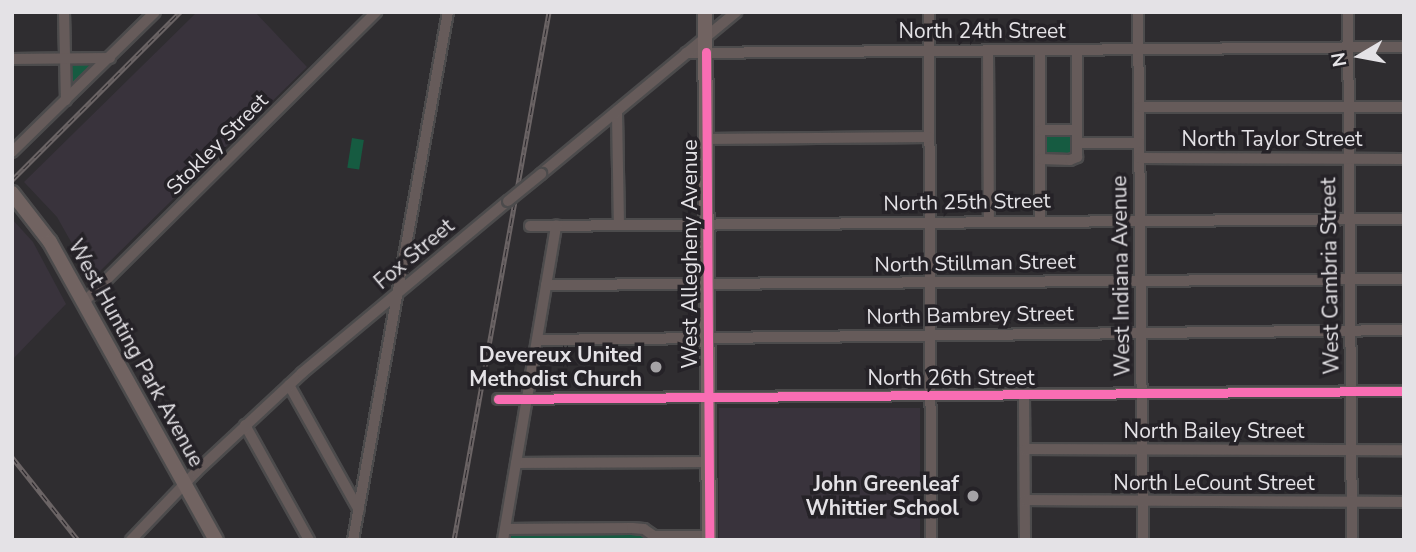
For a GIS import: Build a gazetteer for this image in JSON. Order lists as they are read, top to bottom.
{
  "streets": {
    "main road": ["West Allegheny Avenue", "West Hunting Park Avenue"],
    "street": [
      "North 24th Street",
      "North Taylor Street",
      "Stokley Street",
      "North 25th Street",
      "Fox Street",
      "North Stillman Street",
      "West Indiana Avenue",
      "West Cambria Street",
      "North Bambrey Street",
      "North 26th Street",
      "North Bailey Street",
      "North LeCount Street"
    ]
  },
  "crossings": [
    ["North 24th Street", "Fox Street"],
    ["North 24th Street", "West Allegheny Avenue"],
    ["North 24th Street", "West Indiana Avenue"],
    ["North 24th Street", "West Cambria Street"],
    ["North Taylor Street", "West Indiana Avenue"],
    ["North Taylor Street", "West Cambria Street"],
    ["Stokley Street", "West Hunting Park Avenue"],
    ["North 25th Street", "West Allegheny Avenue"],
    ["North 25th Street", "West Indiana Avenue"],
    ["North 25th Street", "West Cambria Street"],
    ["Fox Street", "West Allegheny Avenue"],
    ["Fox Street", "West Hunting Park Avenue"],
    ["West Allegheny Avenue", "North Stillman Street"],
    ["West Allegheny Avenue", "North Bambrey Street"],
    ["West Allegheny Avenue", "North 26th Street"],
    ["North Stillman Street", "West Indiana Avenue"],
    ["North Stillman Street", "West Cambria Street"],
    ["West Indiana Avenue", "North Bambrey Street"],
    ["West Indiana Avenue", "North 26th Street"],
    ["West Indiana Avenue", "North Bailey Street"],
    ["West Indiana Avenue", "North LeCount Street"],
    ["West Cambria Street", "North Bambrey Street"],
    ["West Cambria Street", "North 26th Street"],
    ["West Cambria Street", "North Bailey Street"],
    ["West Cambria Street", "North LeCount Street"]
  ],
  "places": ["Devereux United Methodist Church", "John Greenleaf Whittier School"],
  "north": "left"
}
